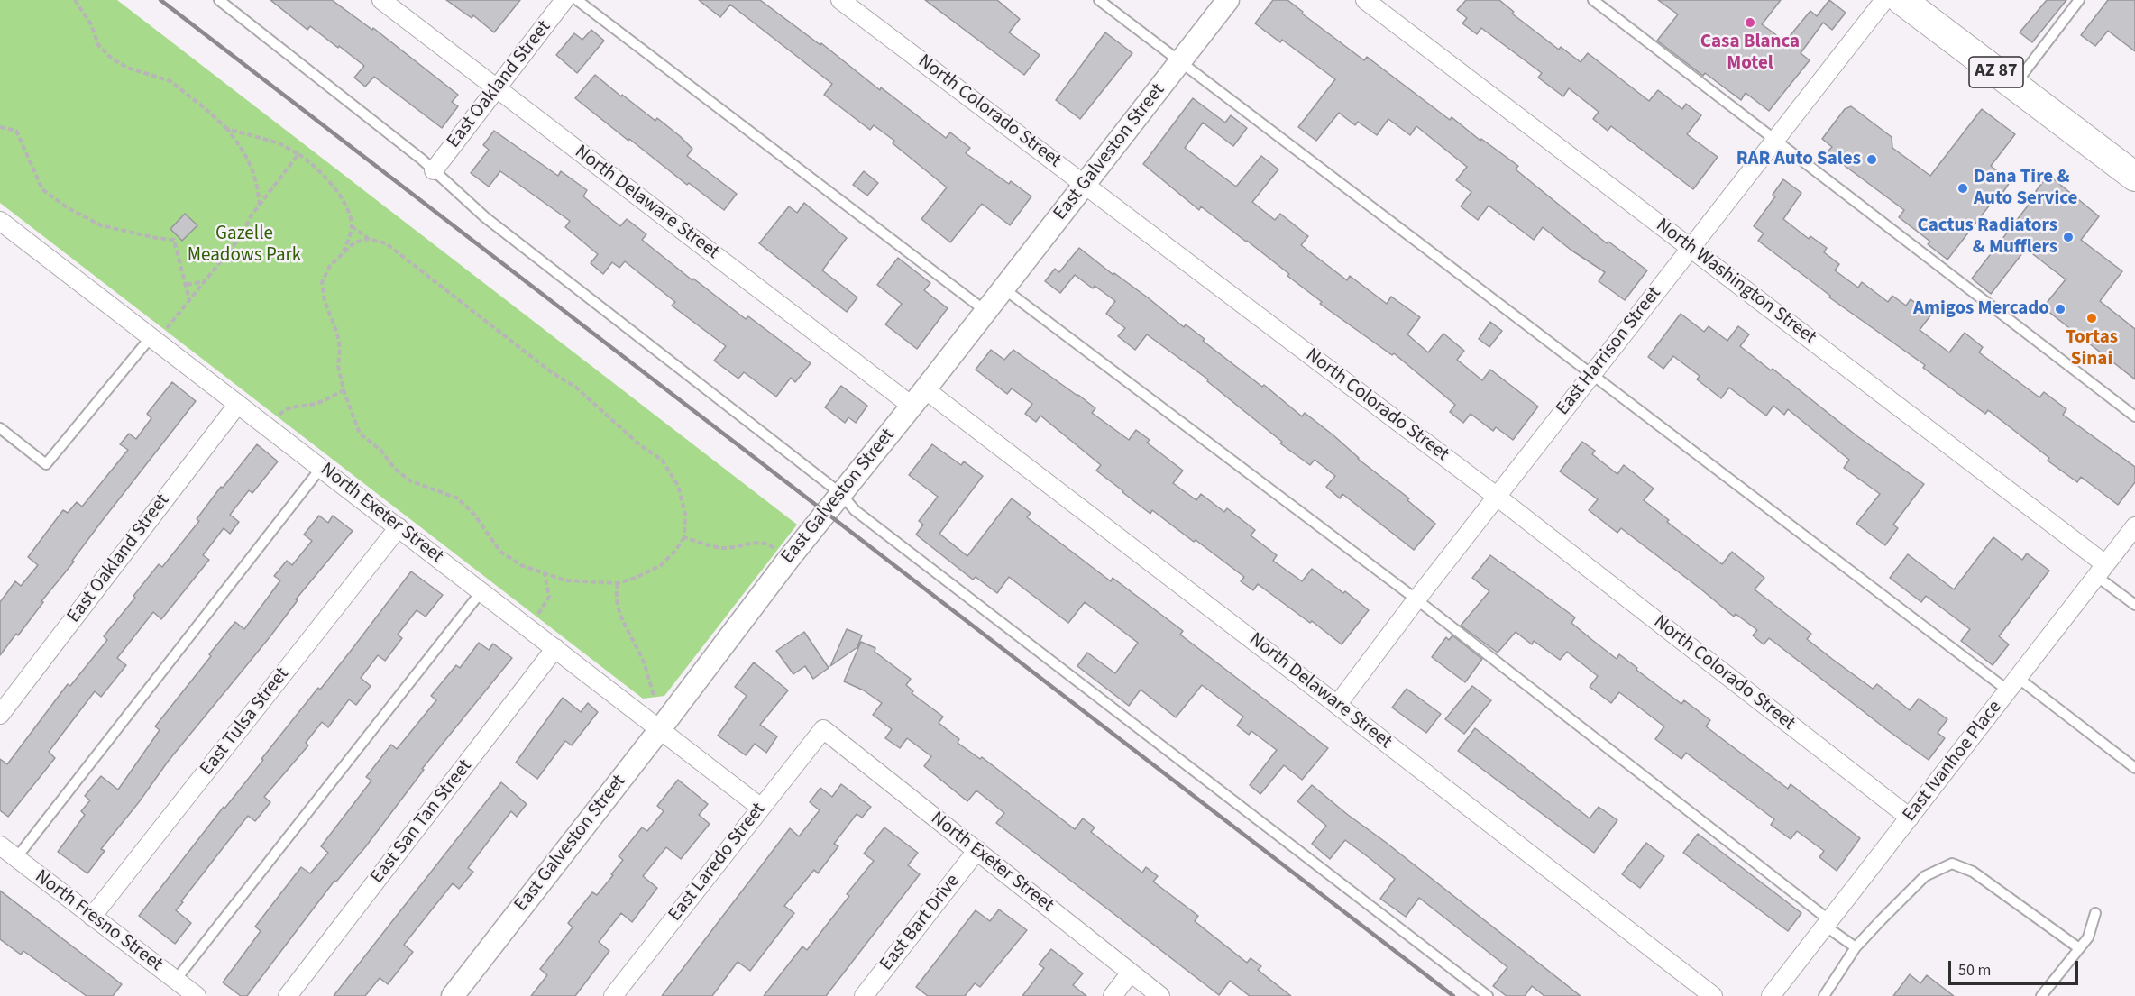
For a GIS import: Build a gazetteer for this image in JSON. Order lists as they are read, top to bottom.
{
  "streets": {
    "main road": ["AZ 87"],
    "street": [
      "East Oakland Street",
      "North Colorado Street",
      "East Galveston Street",
      "North Delaware Street",
      "North Washington Street",
      "East Harrison Street",
      "North Exeter Street",
      "East Tulsa Street",
      "East Ivanhoe Place",
      "East San Tan Street",
      "East Laredo Street",
      "North Fresno Street",
      "East Bart Drive"
    ]
  },
  "crossings": [
    ["East Oakland Street", "North Delaware Street"],
    ["East Oakland Street", "North Exeter Street"],
    ["North Colorado Street", "East Galveston Street"],
    ["North Colorado Street", "East Harrison Street"],
    ["North Colorado Street", "East Ivanhoe Place"],
    ["East Galveston Street", "North Delaware Street"],
    ["East Galveston Street", "North Exeter Street"],
    ["North Delaware Street", "East Harrison Street"],
    ["North Washington Street", "East Harrison Street"],
    ["North Washington Street", "East Ivanhoe Place"],
    ["North Exeter Street", "East Tulsa Street"],
    ["North Exeter Street", "East San Tan Street"],
    ["North Exeter Street", "East Laredo Street"],
    ["North Exeter Street", "East Bart Drive"],
    ["East Tulsa Street", "North Fresno Street"]
  ],
  "parks": ["Gazelle Meadows Park"],
  "places": [
    "Casa Blanca Motel",
    "RAR Auto Sales",
    "Dana Tire & Auto Service",
    "Cactus Radiators & Mufflers",
    "Amigos Mercado",
    "Tortas Sinai"
  ],
  "scale_bar": "50 m"
}
